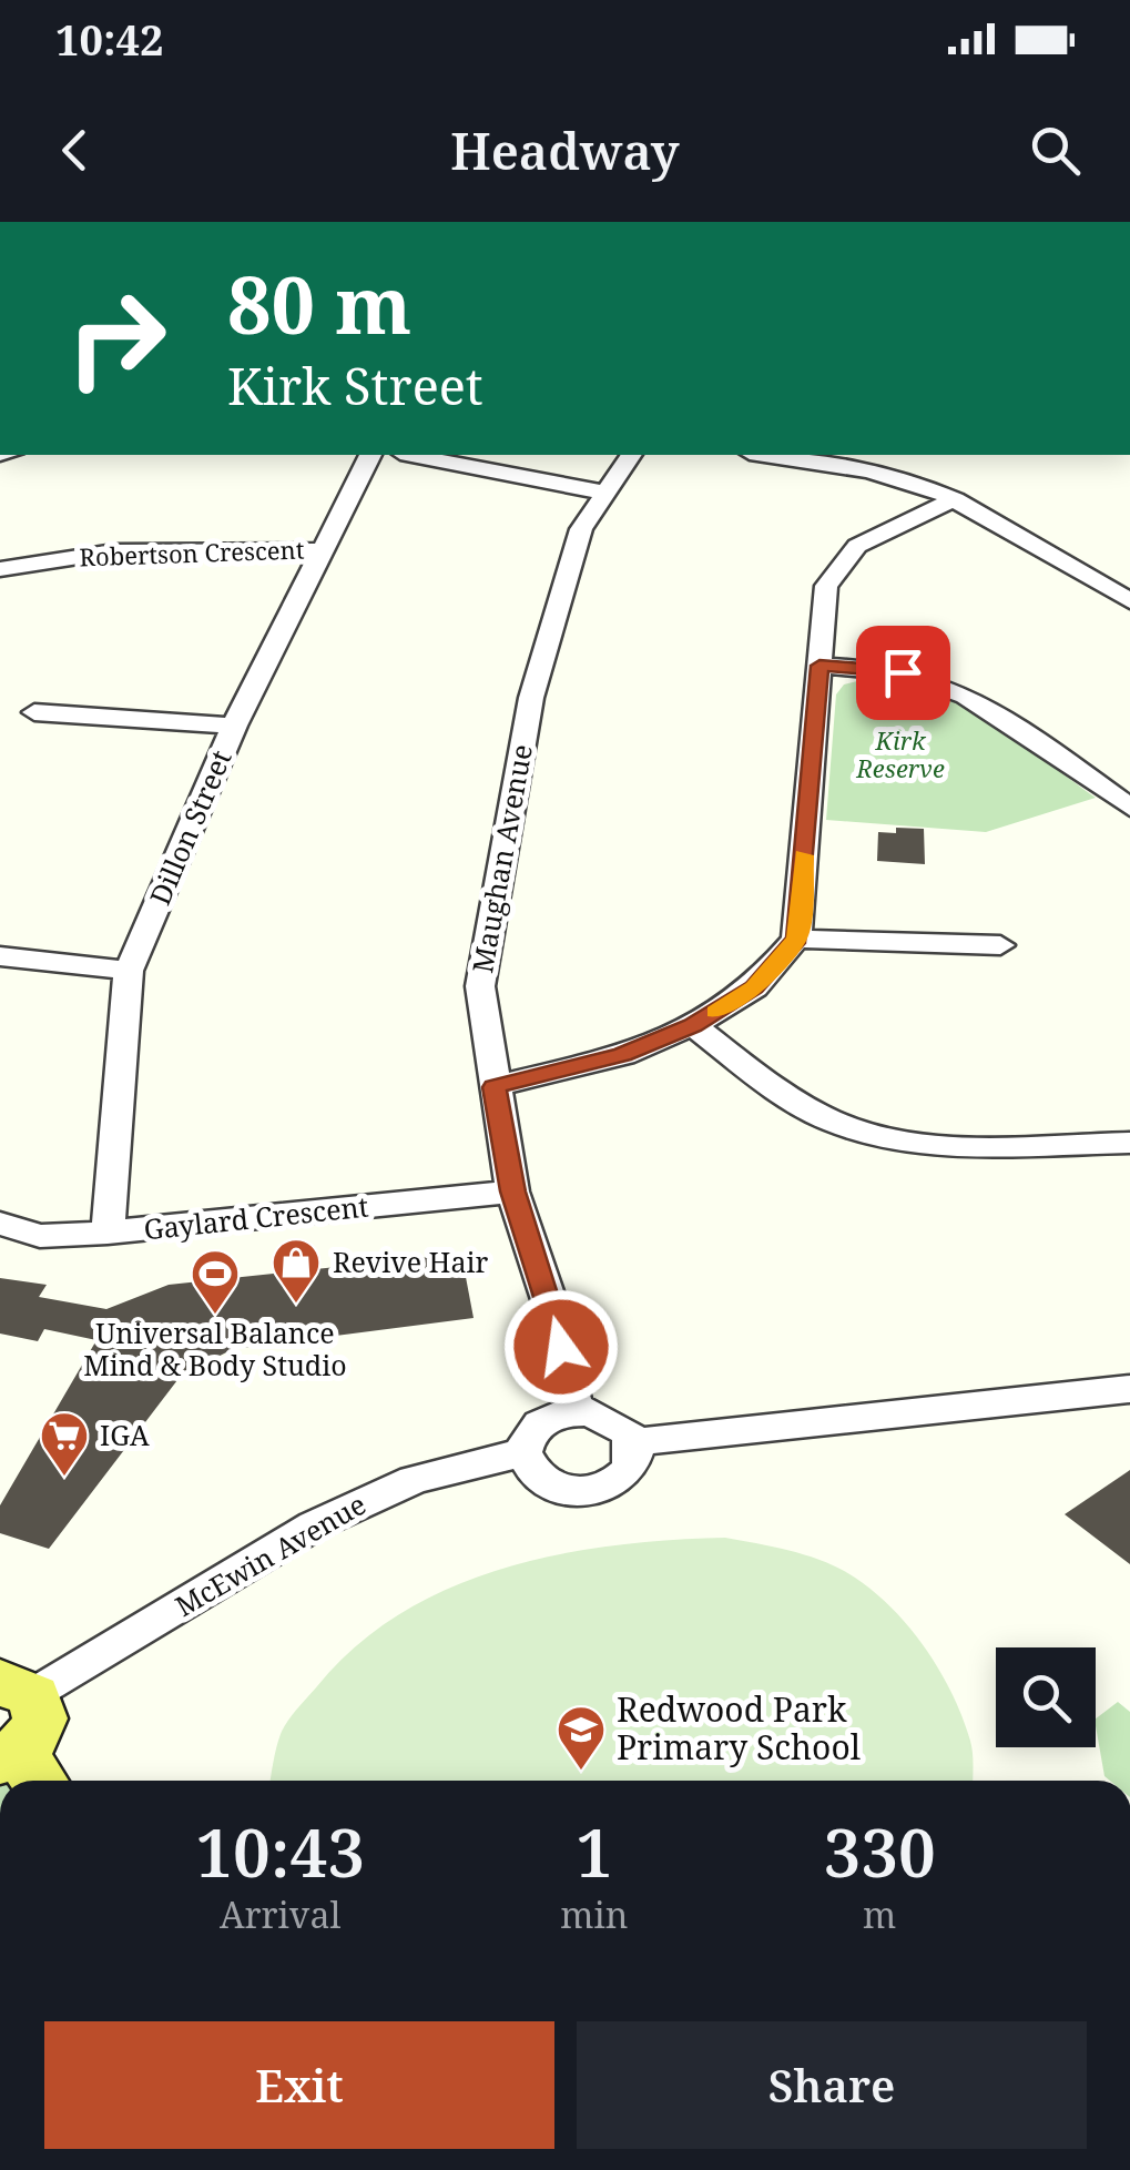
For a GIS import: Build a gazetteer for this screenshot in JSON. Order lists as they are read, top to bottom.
{
  "streets": {
    "street": [
      "Robertson Crescent",
      "Dillon Street",
      "Maughan Avenue",
      "Gaylard Crescent",
      "McEwin Avenue"
    ]
  },
  "crossings": [
    ["Robertson Crescent", "Dillon Street"],
    ["Dillon Street", "Gaylard Crescent"],
    ["Maughan Avenue", "Gaylard Crescent"],
    ["Maughan Avenue", "McEwin Avenue"]
  ],
  "parks": ["Kirk Reserve"],
  "places": {
    "shop": ["Revive Hair"],
    "sports": ["Universal Balance Mind & Body Studio"],
    "supermarket": ["IGA"],
    "school or university": ["Redwood Park Primary School"]
  },
  "page": {
    "status": "10:42",
    "header": "Headway",
    "turn": ["80 m", "Kirk Street"],
    "eta": [
      "10:43",
      "Arrival",
      "1",
      "min",
      "330",
      "m"
    ],
    "buttons": ["Exit", "Share"]
  }
}
